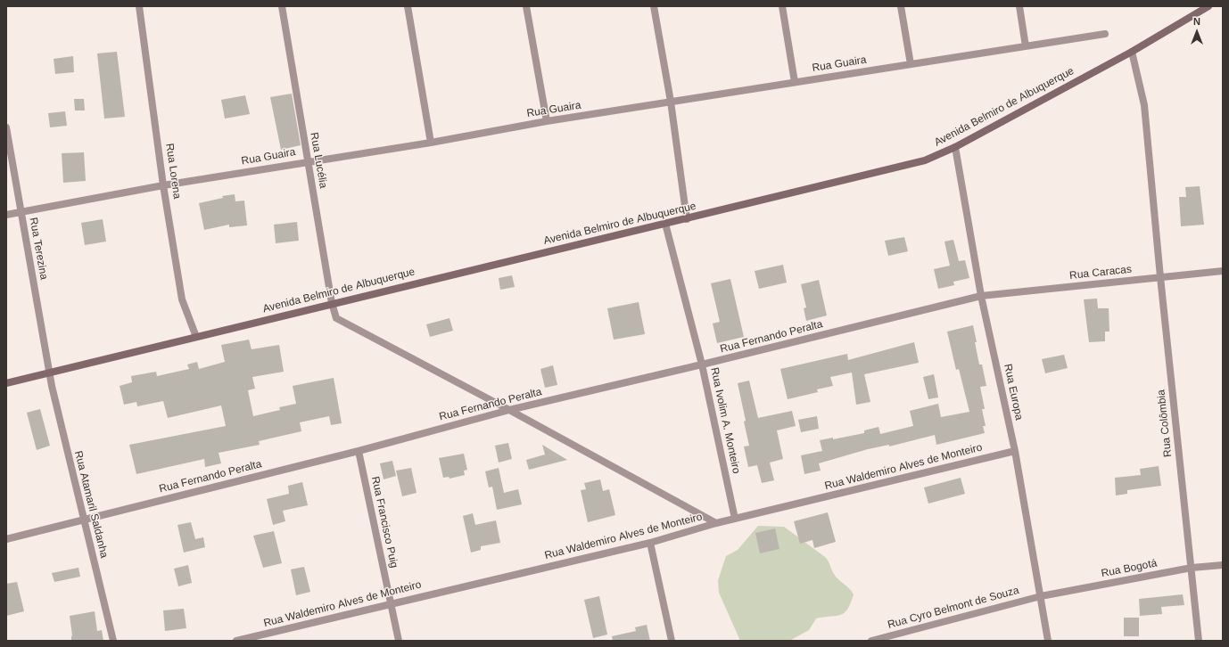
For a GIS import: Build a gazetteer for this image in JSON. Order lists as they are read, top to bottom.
{
  "streets": {
    "main road": ["Avenida Belmiro de Albuquerque"],
    "street": [
      "Rua Guaira",
      "Rua Lucélia",
      "Rua Lorena",
      "Rua Terezina",
      "Rua Caracas",
      "Rua Fernando Peralta",
      "Rua Europa",
      "Rua Ivolim A. Monteiro",
      "Rua Colômbia",
      "Rua Waldemiro Alves de Monteiro",
      "Rua Atamaril Saldanha",
      "Rua Francisco Puig",
      "Rua Bogotá",
      "Rua Cyro Belmont de Souza"
    ]
  },
  "crossings": [
    ["Rua Guaira", "Rua Lucélia"],
    ["Rua Guaira", "Rua Lorena"],
    ["Rua Guaira", "Rua Terezina"],
    ["Avenida Belmiro de Albuquerque", "Rua Lucélia"],
    ["Avenida Belmiro de Albuquerque", "Rua Lorena"],
    ["Avenida Belmiro de Albuquerque", "Rua Terezina"],
    ["Avenida Belmiro de Albuquerque", "Rua Europa"],
    ["Avenida Belmiro de Albuquerque", "Rua Ivolim A. Monteiro"],
    ["Avenida Belmiro de Albuquerque", "Rua Colômbia"],
    ["Avenida Belmiro de Albuquerque", "Rua Atamaril Saldanha"],
    ["Rua Lucélia", "Rua Fernando Peralta"],
    ["Rua Terezina", "Rua Atamaril Saldanha"],
    ["Rua Caracas", "Rua Fernando Peralta"],
    ["Rua Caracas", "Rua Europa"],
    ["Rua Caracas", "Rua Colômbia"],
    ["Rua Fernando Peralta", "Rua Europa"],
    ["Rua Fernando Peralta", "Rua Ivolim A. Monteiro"],
    ["Rua Fernando Peralta", "Rua Atamaril Saldanha"],
    ["Rua Fernando Peralta", "Rua Francisco Puig"],
    ["Rua Europa", "Rua Waldemiro Alves de Monteiro"],
    ["Rua Europa", "Rua Bogotá"],
    ["Rua Europa", "Rua Cyro Belmont de Souza"],
    ["Rua Ivolim A. Monteiro", "Rua Waldemiro Alves de Monteiro"],
    ["Rua Colômbia", "Rua Bogotá"],
    ["Rua Waldemiro Alves de Monteiro", "Rua Francisco Puig"],
    ["Rua Bogotá", "Rua Cyro Belmont de Souza"]
  ],
  "north": "top"
}
